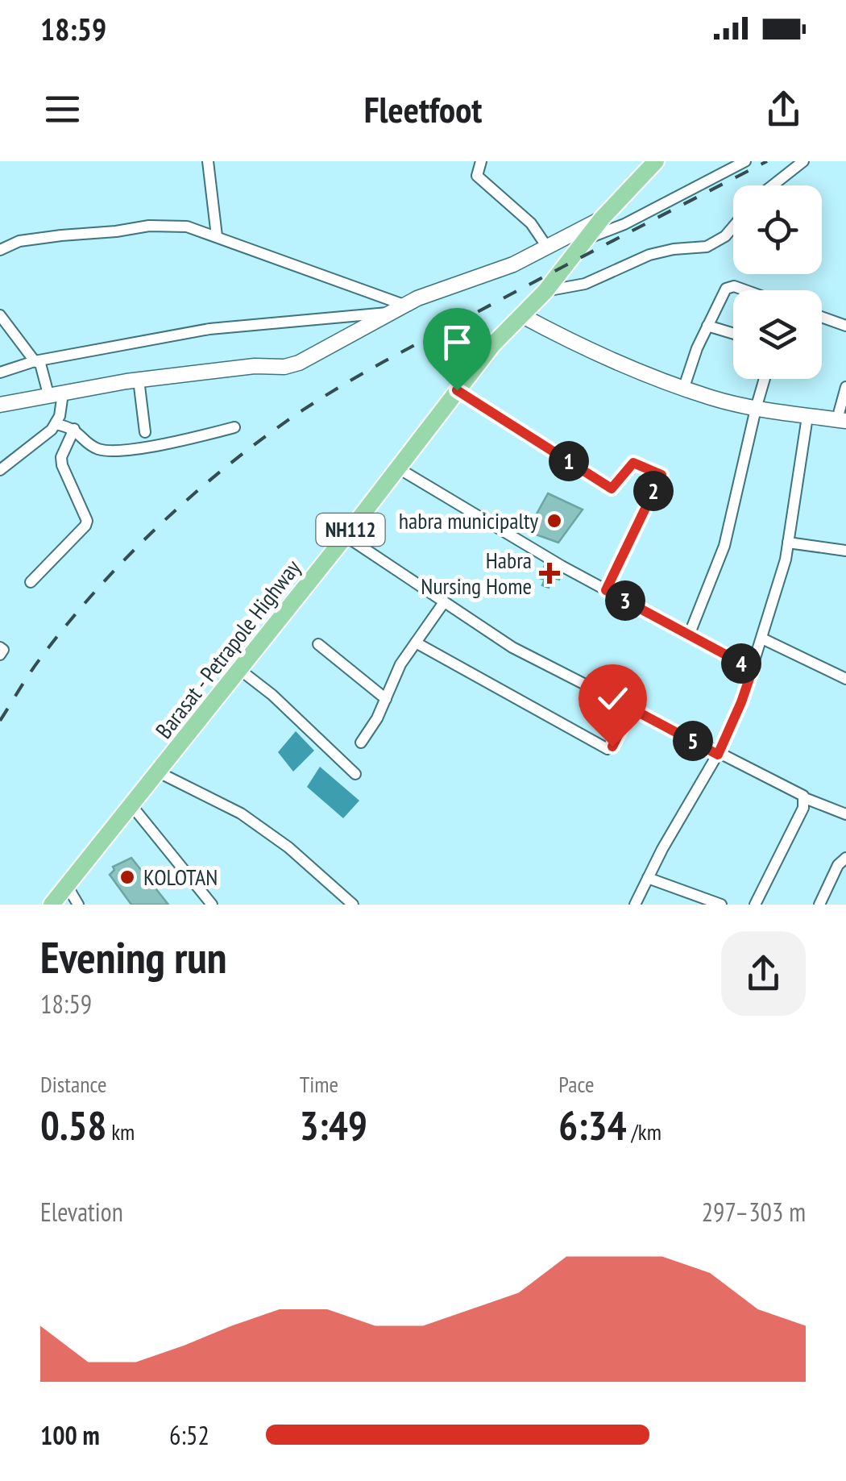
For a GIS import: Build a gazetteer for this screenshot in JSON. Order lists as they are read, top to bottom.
{
  "streets": {
    "highway": ["NH112", "Barasat - Petrapole Highway"]
  },
  "places": {
    "other": ["habra municipalty", "KOLOTAN"],
    "health": ["Habra Nursing Home"]
  },
  "page": {
    "status": "18:59",
    "header": "Fleetfoot",
    "pins": [
      "1",
      "2",
      "3",
      "4",
      "5"
    ],
    "heading": ["Evening run", "18:59"],
    "stats": [
      ["Distance", "0.58 km"],
      ["Time", "3:49"],
      ["Pace", "6:34 /km"]
    ],
    "chart": ["Elevation", "297–303 m"],
    "list": [
      {
        "name": "100 m",
        "note": "6:52"
      }
    ]
  }
}
